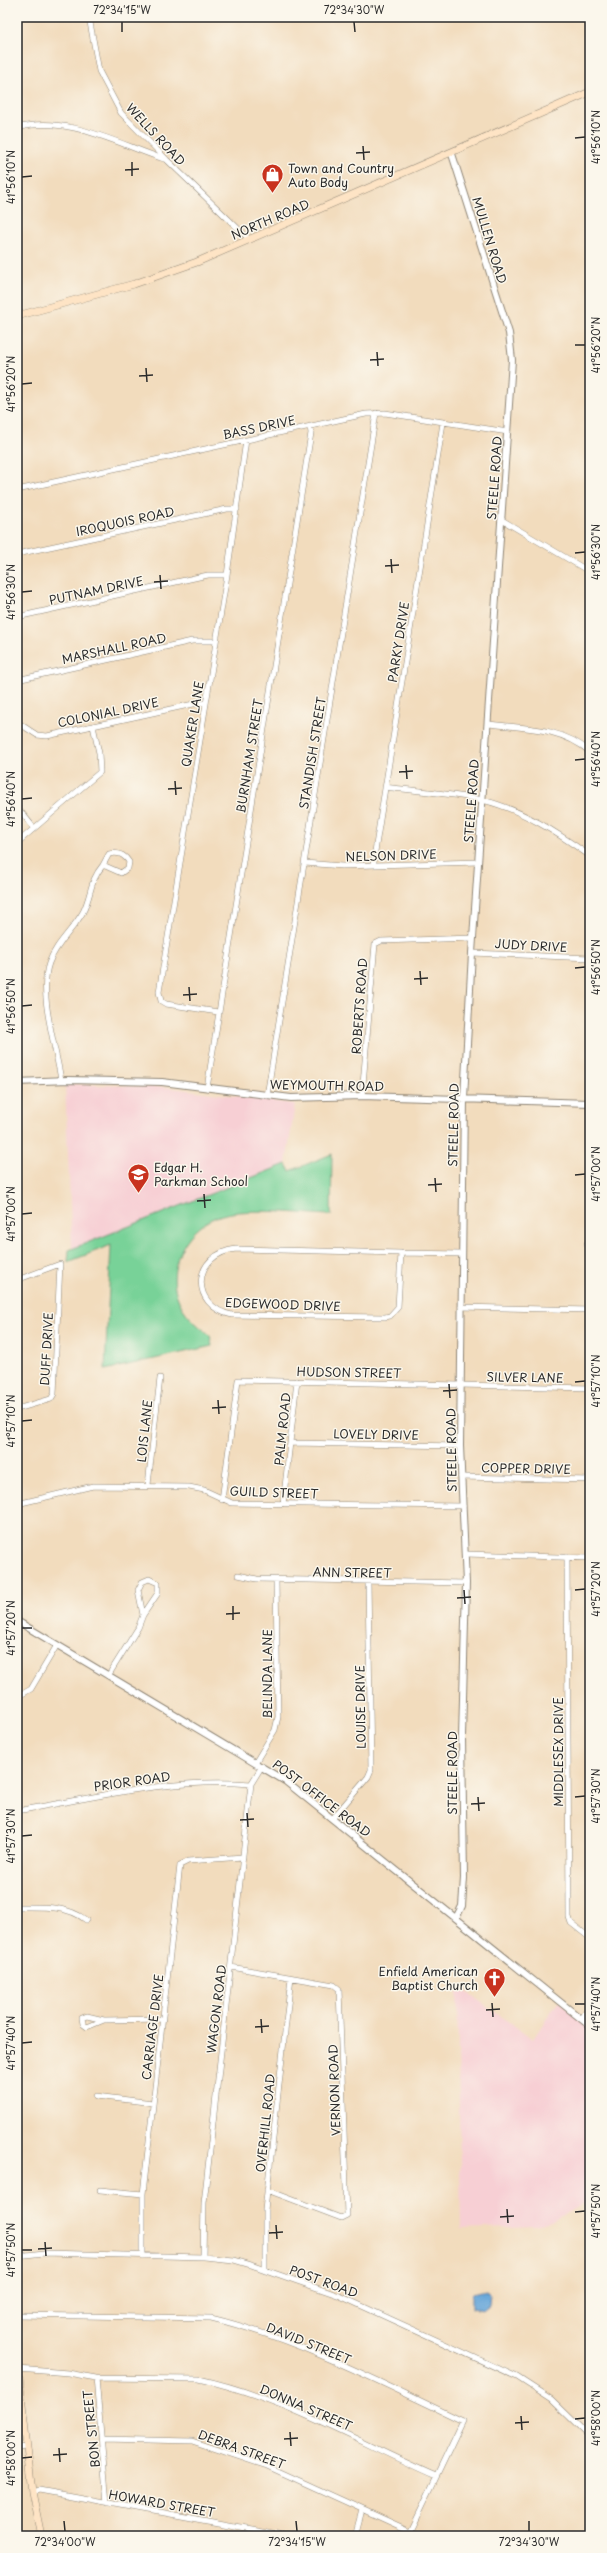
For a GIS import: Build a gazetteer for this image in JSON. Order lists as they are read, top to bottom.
{
  "streets": {
    "main road": ["NORTH ROAD"],
    "street": [
      "WELLS ROAD",
      "MULLEN ROAD",
      "BASS DRIVE",
      "STEELE ROAD",
      "IROQUOIS ROAD",
      "PUTNAM DRIVE",
      "PARKY DRIVE",
      "MARSHALL ROAD",
      "COLONIAL DRIVE",
      "QUAKER LANE",
      "STANDISH STREET",
      "BURNHAM STREET",
      "NELSON DRIVE",
      "JUDY DRIVE",
      "ROBERTS ROAD",
      "WEYMOUTH ROAD",
      "EDGEWOOD DRIVE",
      "DUFF DRIVE",
      "HUDSON STREET",
      "SILVER LANE",
      "PALM ROAD",
      "LOIS LANE",
      "LOVELY DRIVE",
      "COPPER DRIVE",
      "GUILD STREET",
      "ANN STREET",
      "BELINDA LANE",
      "LOUISE DRIVE",
      "MIDDLESEX DRIVE",
      "PRIOR ROAD",
      "POST OFFICE ROAD",
      "WAGON ROAD",
      "CARRIAGE DRIVE",
      "VERNON ROAD",
      "OVERHILL ROAD",
      "POST ROAD",
      "DAVID STREET",
      "DONNA STREET",
      "BON STREET",
      "DEBRA STREET",
      "HOWARD STREET"
    ]
  },
  "crossings": [
    ["WELLS ROAD", "NORTH ROAD"],
    ["NORTH ROAD", "MULLEN ROAD"],
    ["MULLEN ROAD", "STEELE ROAD"],
    ["BASS DRIVE", "STEELE ROAD"],
    ["BASS DRIVE", "PARKY DRIVE"],
    ["BASS DRIVE", "QUAKER LANE"],
    ["BASS DRIVE", "STANDISH STREET"],
    ["BASS DRIVE", "BURNHAM STREET"],
    ["STEELE ROAD", "NELSON DRIVE"],
    ["STEELE ROAD", "JUDY DRIVE"],
    ["STEELE ROAD", "ROBERTS ROAD"],
    ["STEELE ROAD", "WEYMOUTH ROAD"],
    ["STEELE ROAD", "EDGEWOOD DRIVE"],
    ["STEELE ROAD", "HUDSON STREET"],
    ["STEELE ROAD", "SILVER LANE"],
    ["STEELE ROAD", "LOVELY DRIVE"],
    ["STEELE ROAD", "COPPER DRIVE"],
    ["STEELE ROAD", "GUILD STREET"],
    ["STEELE ROAD", "ANN STREET"],
    ["STEELE ROAD", "POST OFFICE ROAD"],
    ["IROQUOIS ROAD", "QUAKER LANE"],
    ["PUTNAM DRIVE", "QUAKER LANE"],
    ["PARKY DRIVE", "NELSON DRIVE"],
    ["MARSHALL ROAD", "QUAKER LANE"],
    ["COLONIAL DRIVE", "QUAKER LANE"],
    ["QUAKER LANE", "BURNHAM STREET"],
    ["STANDISH STREET", "NELSON DRIVE"],
    ["STANDISH STREET", "WEYMOUTH ROAD"],
    ["BURNHAM STREET", "WEYMOUTH ROAD"],
    ["ROBERTS ROAD", "WEYMOUTH ROAD"],
    ["HUDSON STREET", "SILVER LANE"],
    ["HUDSON STREET", "PALM ROAD"],
    ["HUDSON STREET", "GUILD STREET"],
    ["PALM ROAD", "LOVELY DRIVE"],
    ["PALM ROAD", "GUILD STREET"],
    ["LOIS LANE", "GUILD STREET"],
    ["ANN STREET", "BELINDA LANE"],
    ["ANN STREET", "LOUISE DRIVE"],
    ["BELINDA LANE", "POST OFFICE ROAD"],
    ["LOUISE DRIVE", "POST OFFICE ROAD"],
    ["PRIOR ROAD", "WAGON ROAD"],
    ["POST OFFICE ROAD", "WAGON ROAD"],
    ["WAGON ROAD", "CARRIAGE DRIVE"],
    ["WAGON ROAD", "VERNON ROAD"],
    ["WAGON ROAD", "POST ROAD"],
    ["CARRIAGE DRIVE", "POST ROAD"],
    ["VERNON ROAD", "OVERHILL ROAD"],
    ["OVERHILL ROAD", "POST ROAD"],
    ["DAVID STREET", "DONNA STREET"],
    ["DAVID STREET", "DEBRA STREET"],
    ["DONNA STREET", "BON STREET"],
    ["BON STREET", "DEBRA STREET"],
    ["BON STREET", "HOWARD STREET"]
  ],
  "places": {
    "shop": ["Town and Country Auto Body"],
    "school or university": ["Edgar H. Parkman School"],
    "church": ["Enfield American Baptist Church"]
  },
  "coordinates": [
    "72°34'15\"W",
    "72°34'30\"W",
    "41°56'10\"N",
    "41°56'20\"N",
    "41°56'30\"N",
    "41°56'40\"N",
    "41°56'50\"N",
    "41°57'00\"N",
    "41°57'10\"N",
    "41°57'20\"N",
    "41°57'30\"N",
    "41°57'40\"N",
    "41°57'50\"N",
    "41°58'00\"N",
    "72°34'00\"W"
  ]
}
